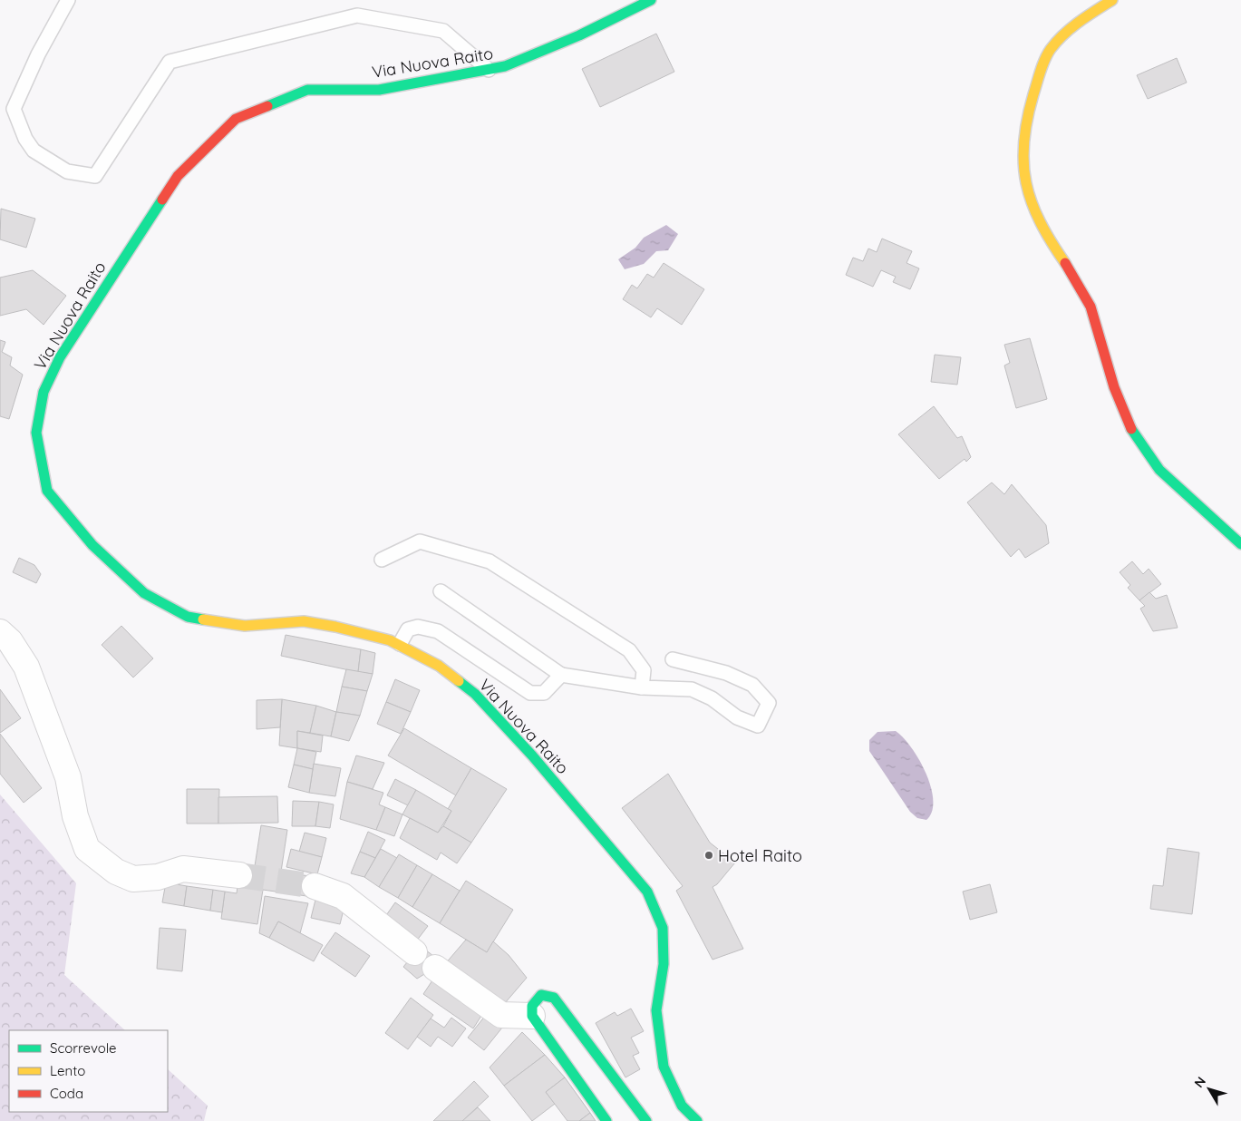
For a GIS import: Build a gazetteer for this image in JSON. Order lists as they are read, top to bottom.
{
  "streets": {
    "street": ["Via Nuova Raito"]
  },
  "places": ["Hotel Raito"],
  "legend": ["Scorrevole", "Lento", "Coda"],
  "north": "top left"
}
